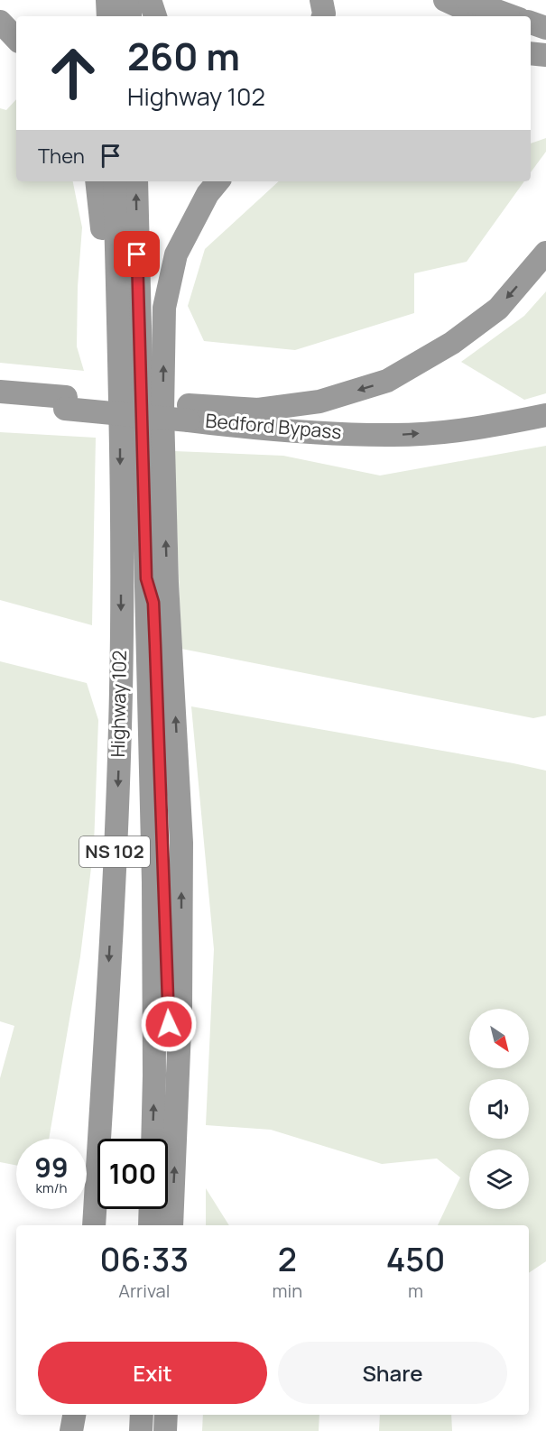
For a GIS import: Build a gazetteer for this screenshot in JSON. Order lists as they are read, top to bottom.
{
  "streets": {
    "highway": ["Bedford Bypass", "Highway 102", "NS 102"]
  },
  "north": "bottom right",
  "page": {
    "turn": ["260 m", "Highway 102"],
    "then": "Then",
    "speed": "99 km/h",
    "limit": "100",
    "eta": [
      "06:33",
      "Arrival",
      "2",
      "min",
      "450",
      "m"
    ],
    "buttons": ["Exit", "Share"]
  }
}
